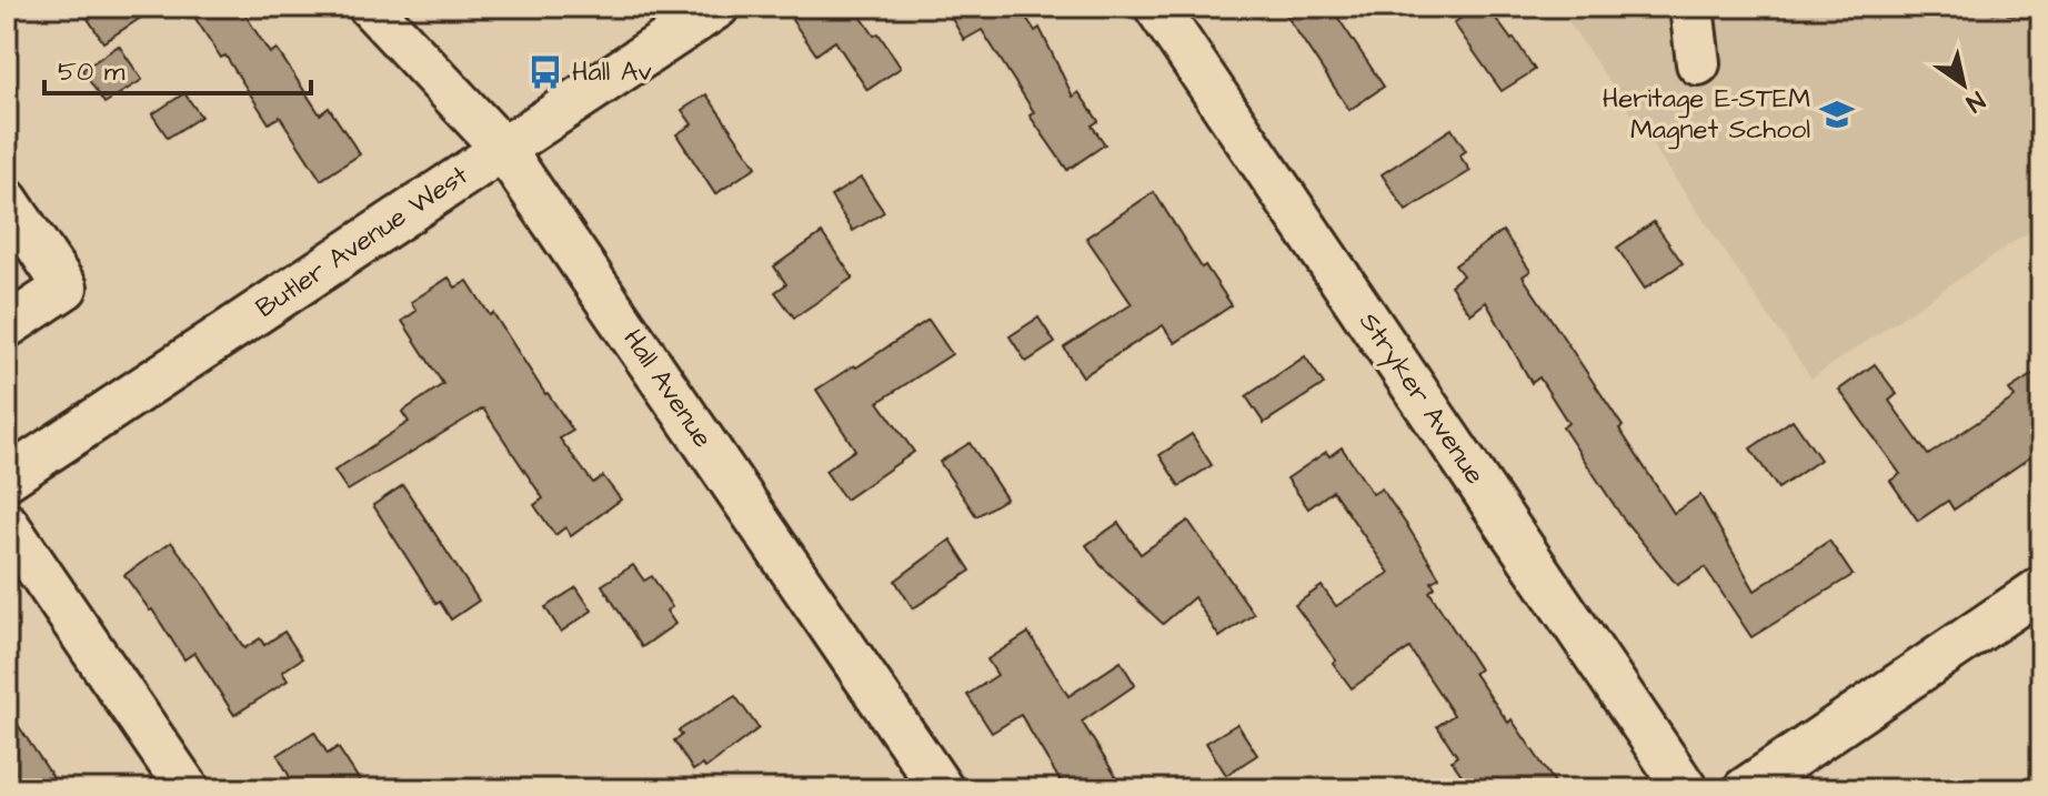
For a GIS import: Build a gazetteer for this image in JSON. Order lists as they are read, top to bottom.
{
  "streets": {
    "street": ["Butler Avenue West", "Hall Avenue", "Stryker Avenue"]
  },
  "crossings": [
    ["Butler Avenue West", "Hall Avenue"]
  ],
  "places": {
    "bus stop": ["Hall Av"],
    "school or university": ["Heritage E-STEM Magnet School"]
  },
  "scale_bar": "50 m",
  "north": "bottom right"
}
